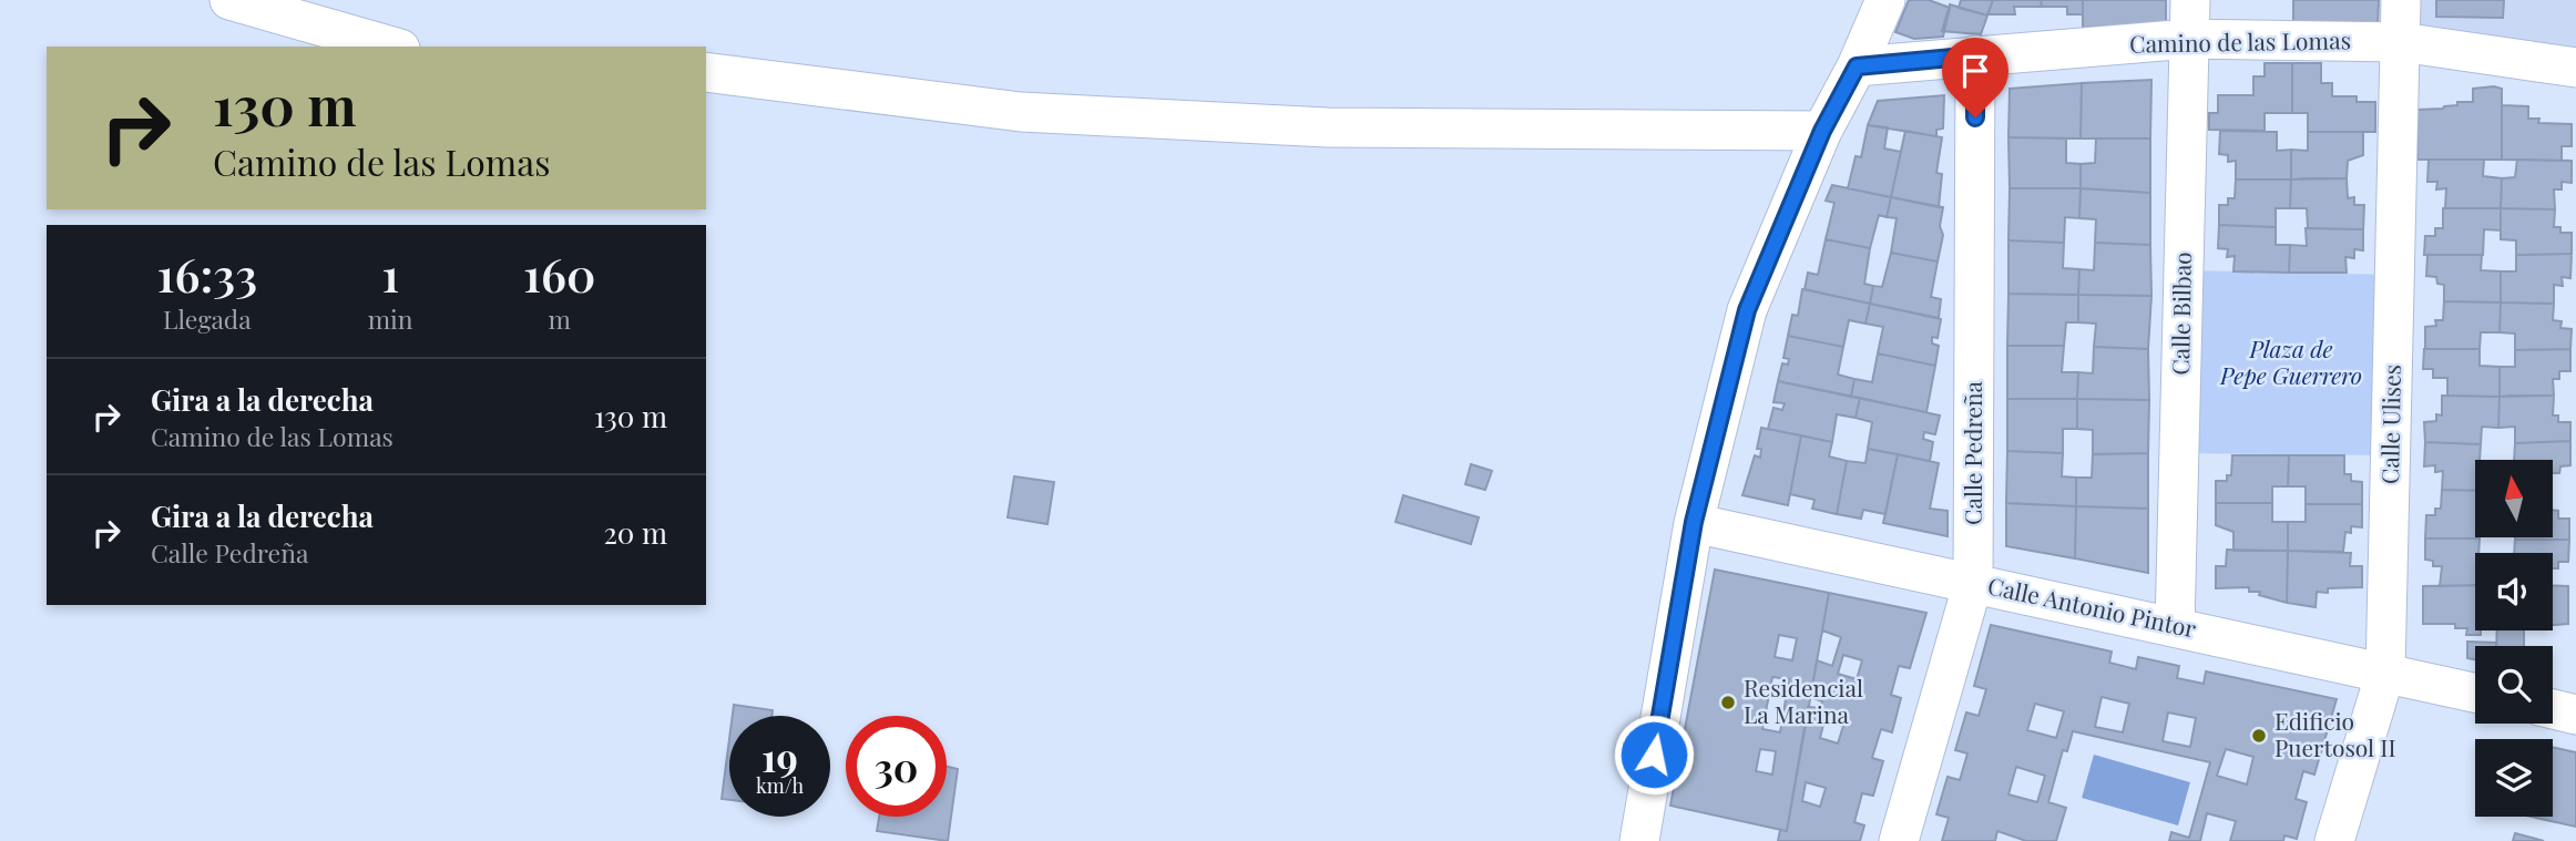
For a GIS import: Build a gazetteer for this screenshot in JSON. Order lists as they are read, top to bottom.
{
  "streets": {
    "street": [
      "Camino de las Lomas",
      "Calle Bilbao",
      "Calle Ulises",
      "Calle Pedreña",
      "Calle Antonio Pintor"
    ]
  },
  "crossings": [
    ["Camino de las Lomas", "Calle Bilbao"],
    ["Camino de las Lomas", "Calle Ulises"],
    ["Camino de las Lomas", "Calle Pedreña"],
    ["Calle Bilbao", "Calle Antonio Pintor"],
    ["Calle Ulises", "Calle Antonio Pintor"],
    ["Calle Pedreña", "Calle Antonio Pintor"]
  ],
  "parks": ["Plaza de Pepe Guerrero"],
  "places": ["Residencial La Marina", "Edificio Puertosol II"],
  "north": "top",
  "page": {
    "turn": ["130 m", "Camino de las Lomas"],
    "eta": [
      "16:33",
      "Llegada",
      "1",
      "min",
      "160",
      "m"
    ],
    "list": [
      {
        "name": "Gira a la derecha",
        "note": "Camino de las Lomas",
        "value": "130 m"
      },
      {
        "name": "Gira a la derecha",
        "note": "Calle Pedreña",
        "value": "20 m"
      }
    ],
    "speed": "19 km/h",
    "limit": "30"
  }
}
